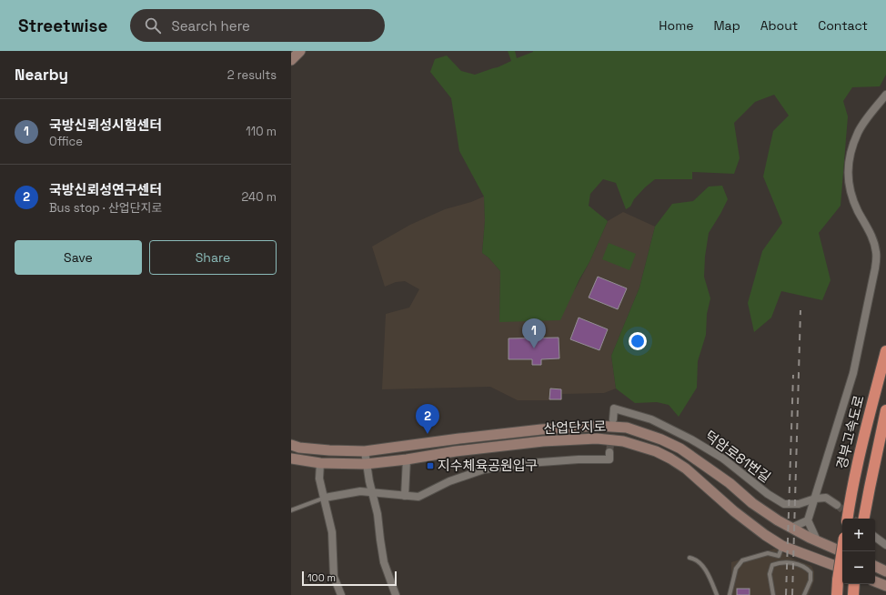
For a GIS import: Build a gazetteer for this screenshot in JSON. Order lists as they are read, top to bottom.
{
  "streets": {
    "highway": ["경부고속도로"],
    "main road": ["산업단지로"],
    "street": ["덕암로81번길"]
  },
  "places": {
    "transit": ["지수체육공원입구"]
  },
  "scale_bar": "100 m",
  "page": {
    "header": "Streetwise",
    "search": "Search here",
    "nav": [
      "Home",
      "Map",
      "About",
      "Contact"
    ],
    "heading": ["Nearby", "2 results"],
    "list": [
      {
        "mark": "1",
        "name": "국방신뢰성시험센터",
        "note": "Office",
        "value": "110 m"
      },
      {
        "mark": "2",
        "name": "국방신뢰성연구센터",
        "note": "Bus stop · 산업단지로",
        "value": "240 m"
      }
    ],
    "buttons": ["Save", "Share"],
    "pins": ["1", "2"],
    "map_buttons": ["+", "−"],
    "scale": "100 m"
  }
}
